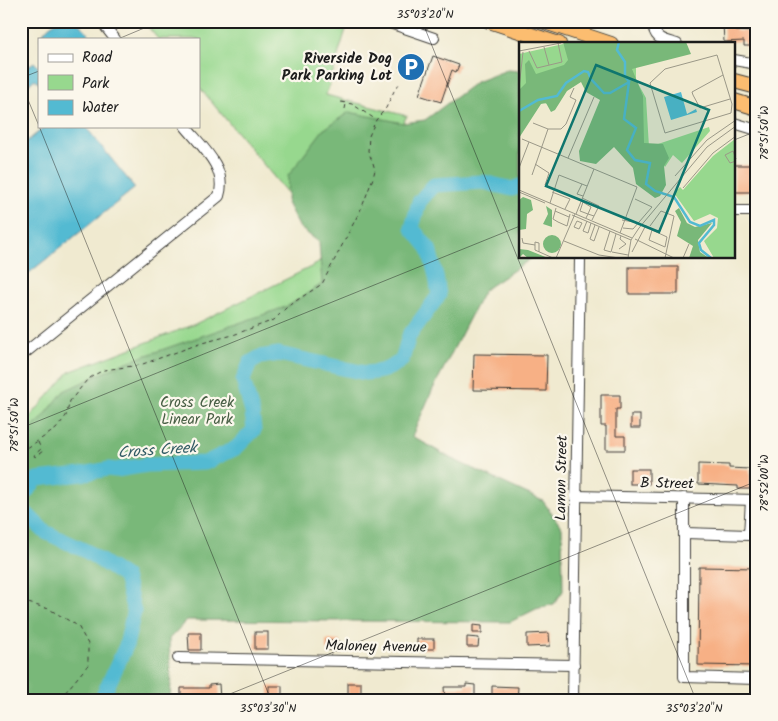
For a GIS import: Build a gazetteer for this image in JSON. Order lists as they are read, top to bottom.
{
  "streets": {
    "street": ["Lamon Street", "B Street", "Maloney Avenue"]
  },
  "crossings": [
    ["Lamon Street", "B Street"],
    ["Lamon Street", "Maloney Avenue"]
  ],
  "water": ["Cross Creek"],
  "parks": ["Cross Creek Linear Park"],
  "places": {
    "parking": ["Riverside Dog Park Parking Lot"]
  },
  "legend": ["Road", "Park", "Water"],
  "coordinates": [
    "35°03'20\"N",
    "78°51'50\"W",
    "78°52'00\"W",
    "35°03'30\"N"
  ]
}
